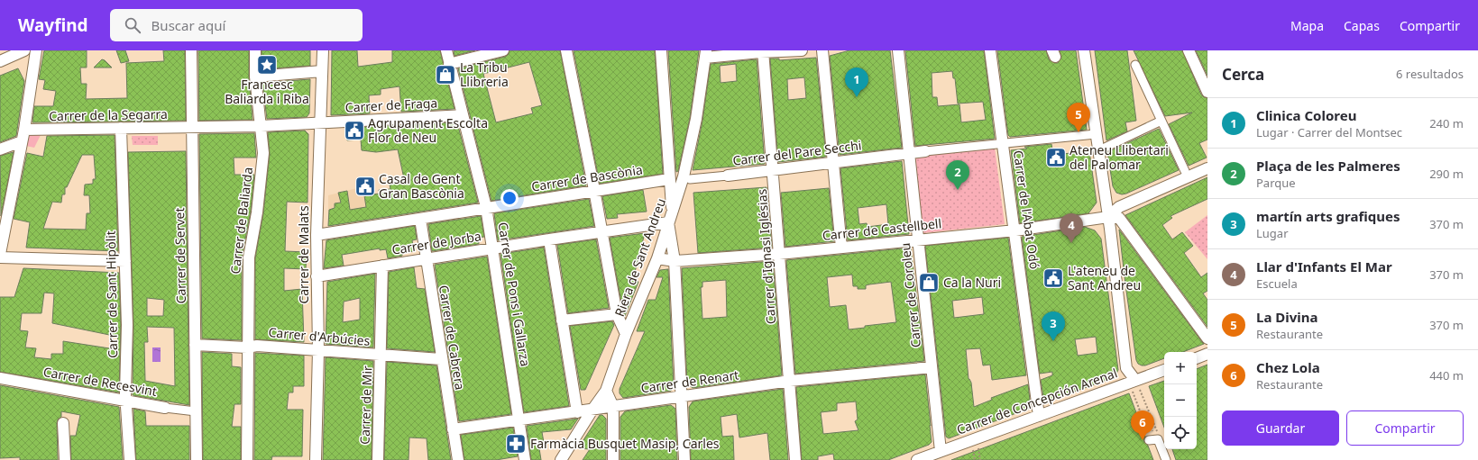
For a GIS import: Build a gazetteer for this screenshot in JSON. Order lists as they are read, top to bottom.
{
  "streets": {
    "street": [
      "Carrer de Fraga",
      "Carrer de la Segarra",
      "Carrer del Pare Secchi",
      "Carrer de Bascònia",
      "Carrer de l'Abat Odó",
      "Carrer de Baliarda",
      "Carrer de Castellbell",
      "Carrer de Jorba",
      "Carrer de Malats",
      "Carrer de Servet",
      "Carrer d'Ignasi Iglésias",
      "Riera de Sant Andreu",
      "Carrer de Sant Hipòlit",
      "Carrer de Pons i Gallarza",
      "Carrer de Coroleu",
      "Carrer d'Arbúcies",
      "Carrer de Cabrera",
      "Carrer de Recesvint",
      "Carrer de Renart",
      "Carrer de Concepción Arenal",
      "Carrer de Mir"
    ]
  },
  "crossings": [
    ["Carrer de Fraga", "Carrer de la Segarra"],
    ["Carrer de Fraga", "Carrer de Baliarda"],
    ["Carrer de Fraga", "Carrer de Malats"],
    ["Carrer de Fraga", "Carrer de Pons i Gallarza"],
    ["Carrer de la Segarra", "Carrer de Baliarda"],
    ["Carrer de la Segarra", "Carrer de Servet"],
    ["Carrer de la Segarra", "Carrer de Sant Hipòlit"],
    ["Carrer del Pare Secchi", "Carrer d'Ignasi Iglésias"],
    ["Carrer del Pare Secchi", "Carrer de Coroleu"],
    ["Carrer de Bascònia", "Carrer de Malats"],
    ["Carrer de Bascònia", "Carrer de Pons i Gallarza"],
    ["Carrer de Bascònia", "Carrer de Cabrera"],
    ["Carrer de l'Abat Odó", "Carrer de Castellbell"],
    ["Carrer de l'Abat Odó", "Carrer de Concepción Arenal"],
    ["Carrer de Baliarda", "Carrer d'Arbúcies"],
    ["Carrer de Castellbell", "Carrer d'Ignasi Iglésias"],
    ["Carrer de Castellbell", "Riera de Sant Andreu"],
    ["Carrer de Castellbell", "Carrer de Coroleu"],
    ["Carrer de Jorba", "Carrer de Malats"],
    ["Carrer de Jorba", "Riera de Sant Andreu"],
    ["Carrer de Jorba", "Carrer de Pons i Gallarza"],
    ["Carrer de Jorba", "Carrer de Cabrera"],
    ["Carrer de Jorba", "Carrer de Mir"],
    ["Carrer de Malats", "Carrer d'Arbúcies"],
    ["Carrer de Servet", "Carrer d'Arbúcies"],
    ["Carrer de Servet", "Carrer de Recesvint"],
    ["Carrer d'Ignasi Iglésias", "Carrer de Renart"],
    ["Riera de Sant Andreu", "Carrer de Renart"],
    ["Carrer de Sant Hipòlit", "Carrer de Recesvint"],
    ["Carrer de Pons i Gallarza", "Carrer de Renart"],
    ["Carrer de Coroleu", "Carrer de Renart"],
    ["Carrer de Coroleu", "Carrer de Concepción Arenal"],
    ["Carrer d'Arbúcies", "Carrer de Cabrera"],
    ["Carrer d'Arbúcies", "Carrer de Mir"],
    ["Carrer de Cabrera", "Carrer de Renart"]
  ],
  "places": {
    "place": ["Francesc Baliarda i Riba"],
    "shop": ["La Tribu Llibreria", "Ca la Nuri"],
    "public building": [
      "Agrupament Escolta Flor de Neu",
      "Ateneu Llibertari del Palomar",
      "Casal de Gent Gran Bascònia",
      "L'ateneu de Sant Andreu"
    ],
    "pharmacy": ["Farmàcia Busquet Masip, Carles"]
  },
  "page": {
    "header": "Wayfind",
    "search": "Buscar aquí",
    "nav": ["Mapa", "Capas", "Compartir"],
    "heading": ["Cerca", "6 resultados"],
    "pins": [
      "1",
      "5",
      "2",
      "4",
      "3",
      "6"
    ],
    "list": [
      {
        "mark": "1",
        "name": "Clinica Coloreu",
        "note": "Lugar · Carrer del Montsec",
        "value": "240 m"
      },
      {
        "mark": "2",
        "name": "Plaça de les Palmeres",
        "note": "Parque",
        "value": "290 m"
      },
      {
        "mark": "3",
        "name": "martín arts grafiques",
        "note": "Lugar",
        "value": "370 m"
      },
      {
        "mark": "4",
        "name": "Llar d'Infants El Mar",
        "note": "Escuela",
        "value": "370 m"
      },
      {
        "mark": "5",
        "name": "La Divina",
        "note": "Restaurante",
        "value": "370 m"
      },
      {
        "mark": "6",
        "name": "Chez Lola",
        "note": "Restaurante",
        "value": "440 m"
      }
    ],
    "map_buttons": ["+", "−"],
    "buttons": ["Guardar", "Compartir"]
  }
}
